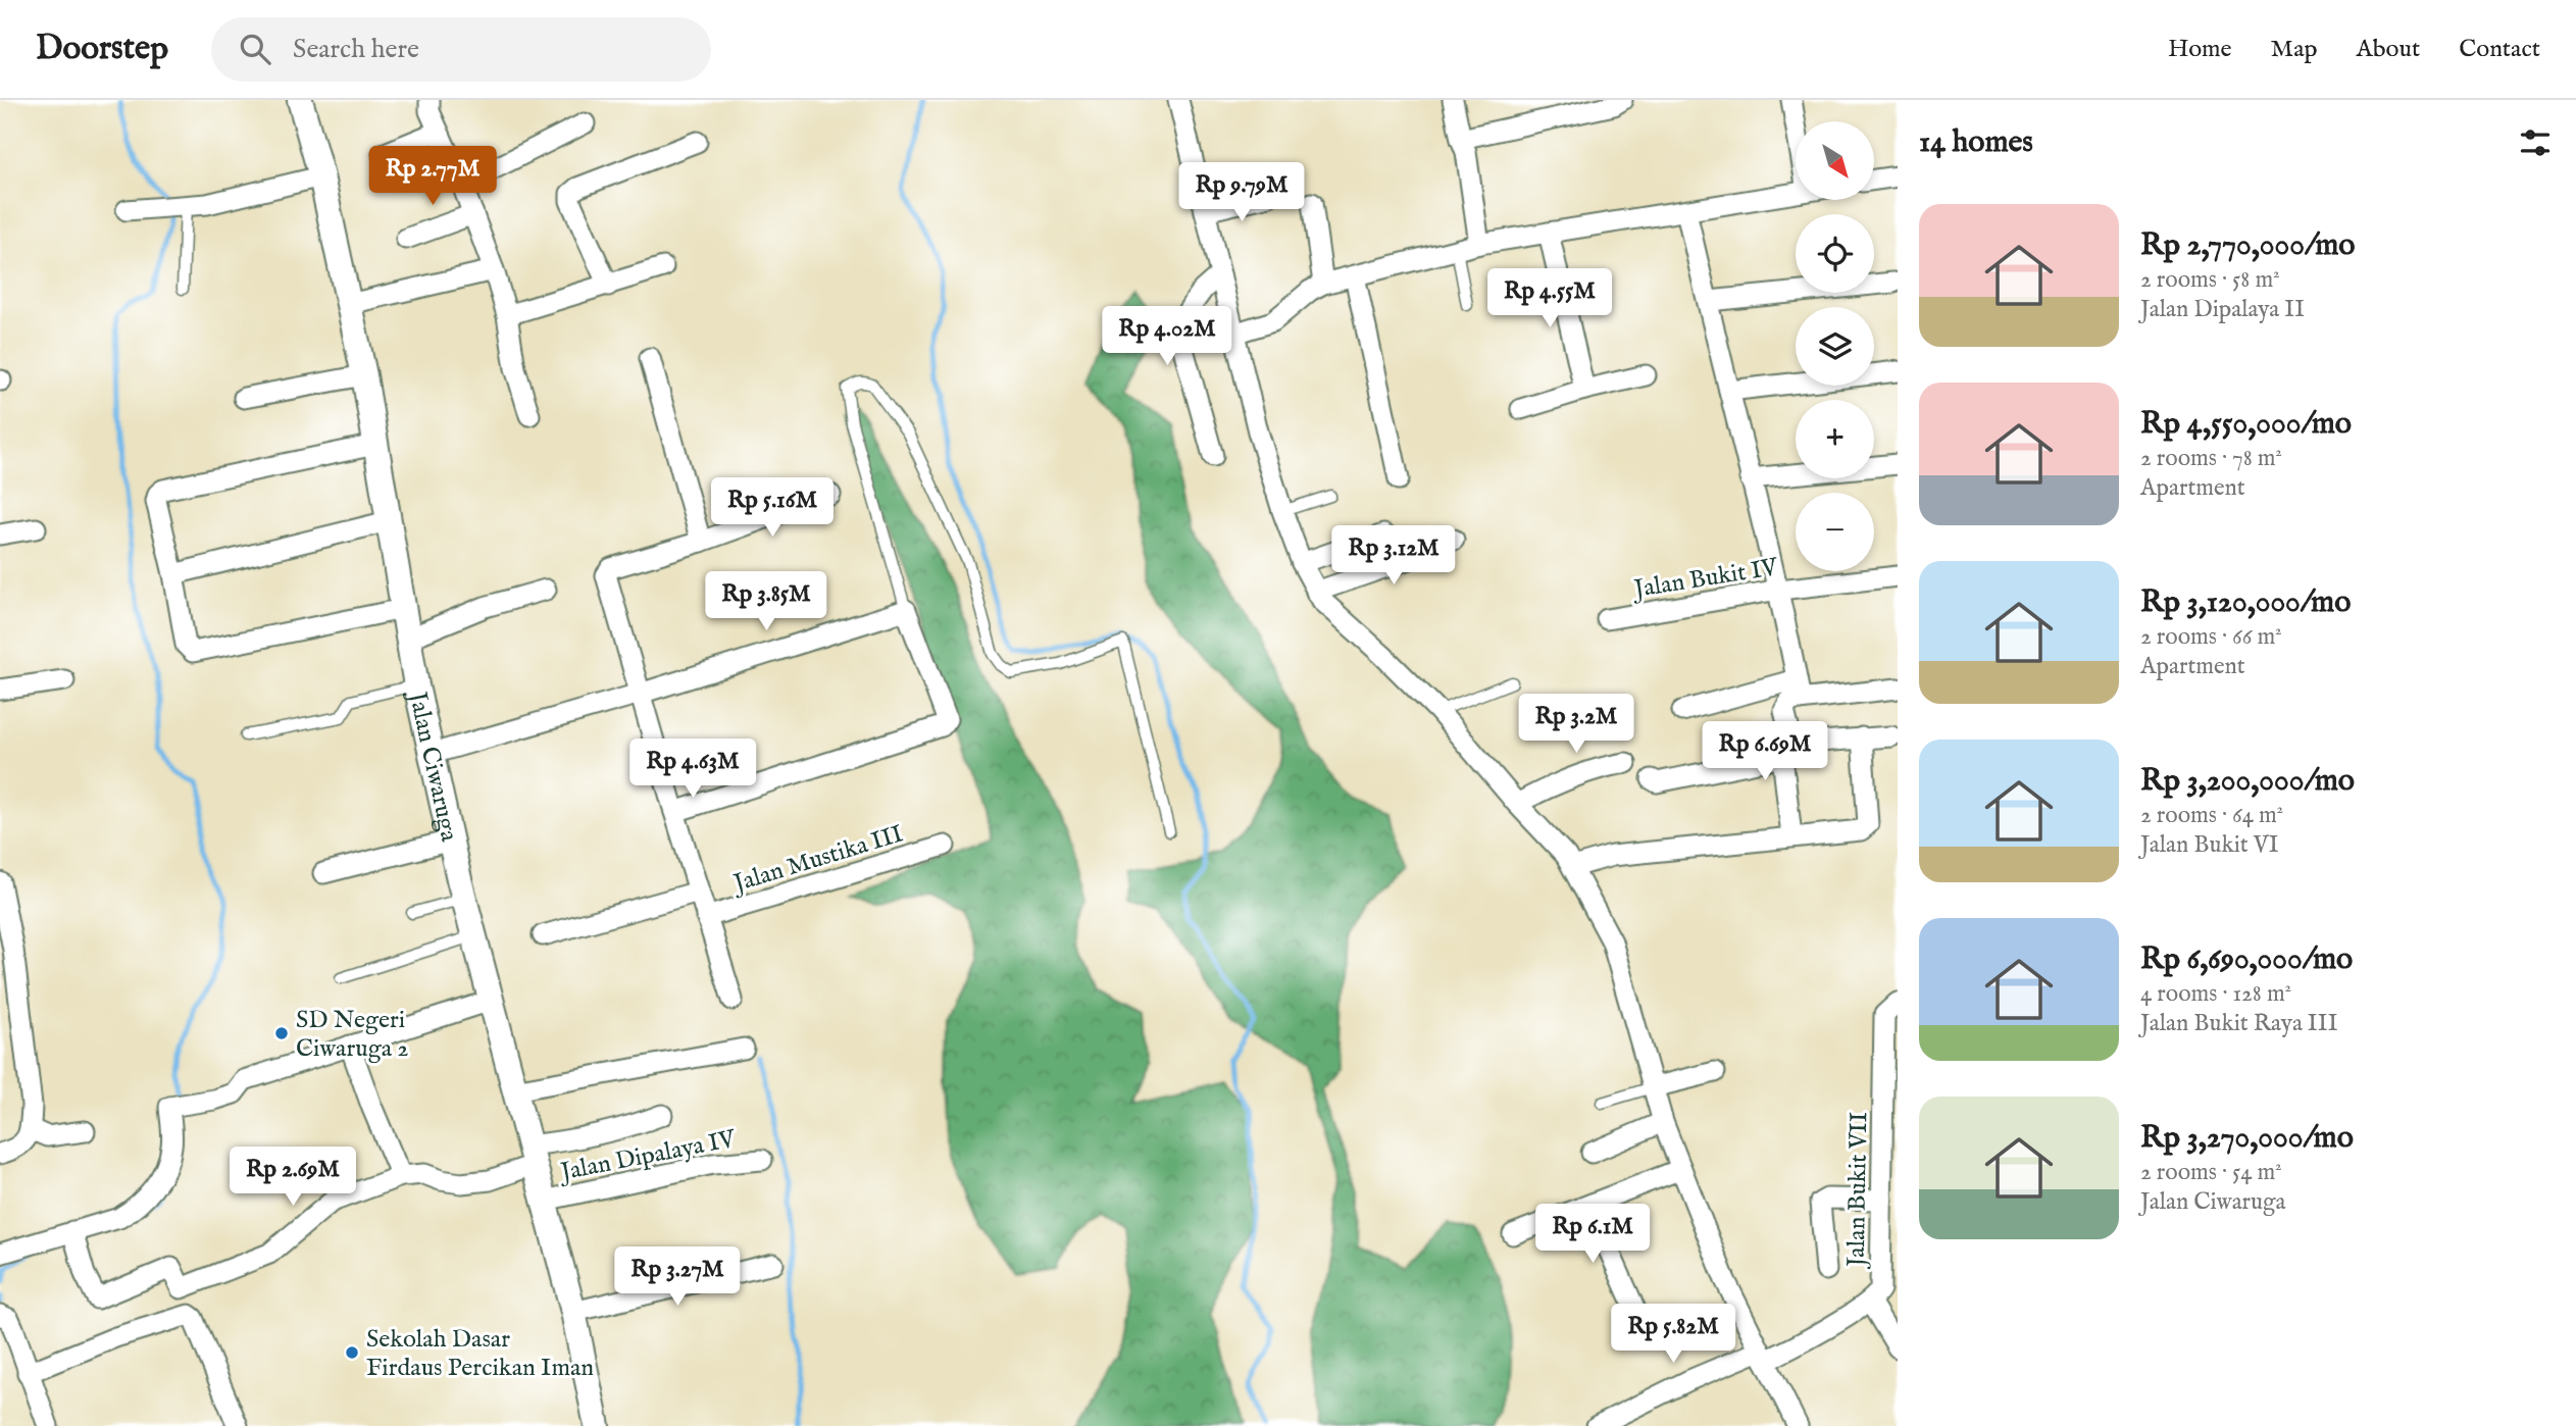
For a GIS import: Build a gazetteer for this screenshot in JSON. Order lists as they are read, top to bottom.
{
  "streets": {
    "street": [
      "Jalan Bukit IV",
      "Jalan Ciwaruga",
      "Jalan Mustika III",
      "Jalan Dipalaya IV",
      "Jalan Bukit VII"
    ]
  },
  "crossings": [
    ["Jalan Ciwaruga", "Jalan Dipalaya IV"]
  ],
  "places": ["SD Negeri Ciwaruga 2", "Sekolah Dasar Firdaus Percikan Iman"],
  "north": "bottom right",
  "page": {
    "header": "Doorstep",
    "search": "Search here",
    "nav": [
      "Home",
      "Map",
      "About",
      "Contact"
    ],
    "heading": "14 homes",
    "map_buttons": ["+", "−"],
    "price": [
      "Rp 2.77M",
      "Rp 9.79M",
      "Rp 4.55M",
      "Rp 4.02M",
      "Rp 5.16M",
      "Rp 3.12M",
      "Rp 3.85M",
      "Rp 3.2M",
      "Rp 6.69M",
      "Rp 4.63M",
      "Rp 2.69M",
      "Rp 6.1M",
      "Rp 3.27M",
      "Rp 5.82M"
    ],
    "list": [
      {
        "name": "Rp 2,770,000/mo",
        "note": "2 rooms · 58 m² · Jalan Dipalaya II"
      },
      {
        "name": "Rp 4,550,000/mo",
        "note": "2 rooms · 78 m² · Apartment"
      },
      {
        "name": "Rp 3,120,000/mo",
        "note": "2 rooms · 66 m² · Apartment"
      },
      {
        "name": "Rp 3,200,000/mo",
        "note": "2 rooms · 64 m² · Jalan Bukit VI"
      },
      {
        "name": "Rp 6,690,000/mo",
        "note": "4 rooms · 128 m² · Jalan Bukit Raya III"
      },
      {
        "name": "Rp 3,270,000/mo",
        "note": "2 rooms · 54 m² · Jalan Ciwaruga"
      }
    ]
  }
}
